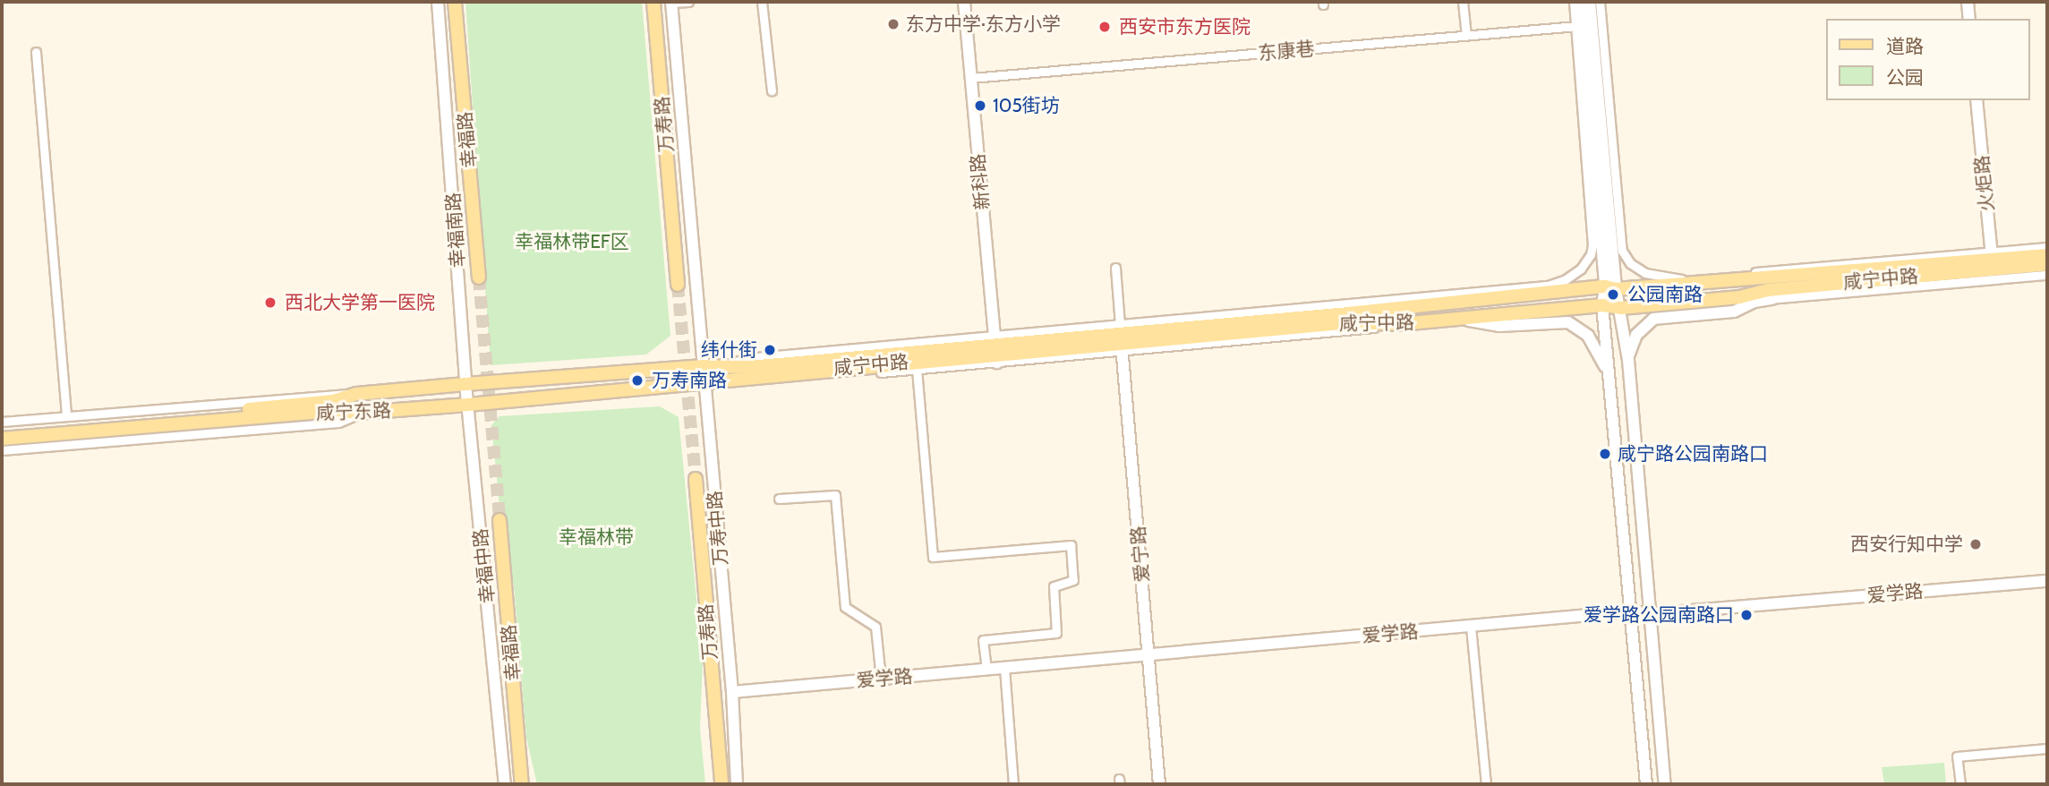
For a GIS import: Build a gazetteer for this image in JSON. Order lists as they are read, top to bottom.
{
  "streets": {
    "main road": [
      "万寿路",
      "幸福路",
      "新科路",
      "火炬路",
      "幸福南路",
      "咸宁中路",
      "咸宁东路",
      "万寿中路",
      "爱宁路",
      "幸福中路",
      "爱学路"
    ],
    "street": ["东康巷"]
  },
  "crossings": [
    ["东康巷", "新科路"],
    ["新科路", "咸宁中路"],
    ["火炬路", "咸宁中路"],
    ["幸福南路", "咸宁东路"],
    ["幸福南路", "幸福中路"],
    ["咸宁中路", "咸宁东路"],
    ["咸宁中路", "万寿中路"],
    ["咸宁中路", "爱宁路"],
    ["咸宁东路", "万寿中路"],
    ["咸宁东路", "幸福中路"],
    ["万寿中路", "爱学路"],
    ["爱宁路", "爱学路"]
  ],
  "parks": ["幸福林带EF区", "幸福林带"],
  "places": [
    "东方中学·东方小学",
    "西安市东方医院",
    "105街坊",
    "公园南路",
    "西北大学第一医院",
    "纬什街",
    "万寿南路",
    "咸宁路公园南路口",
    "西安行知中学",
    "爱学路公园南路口"
  ],
  "legend": ["道路", "公园"]
}
